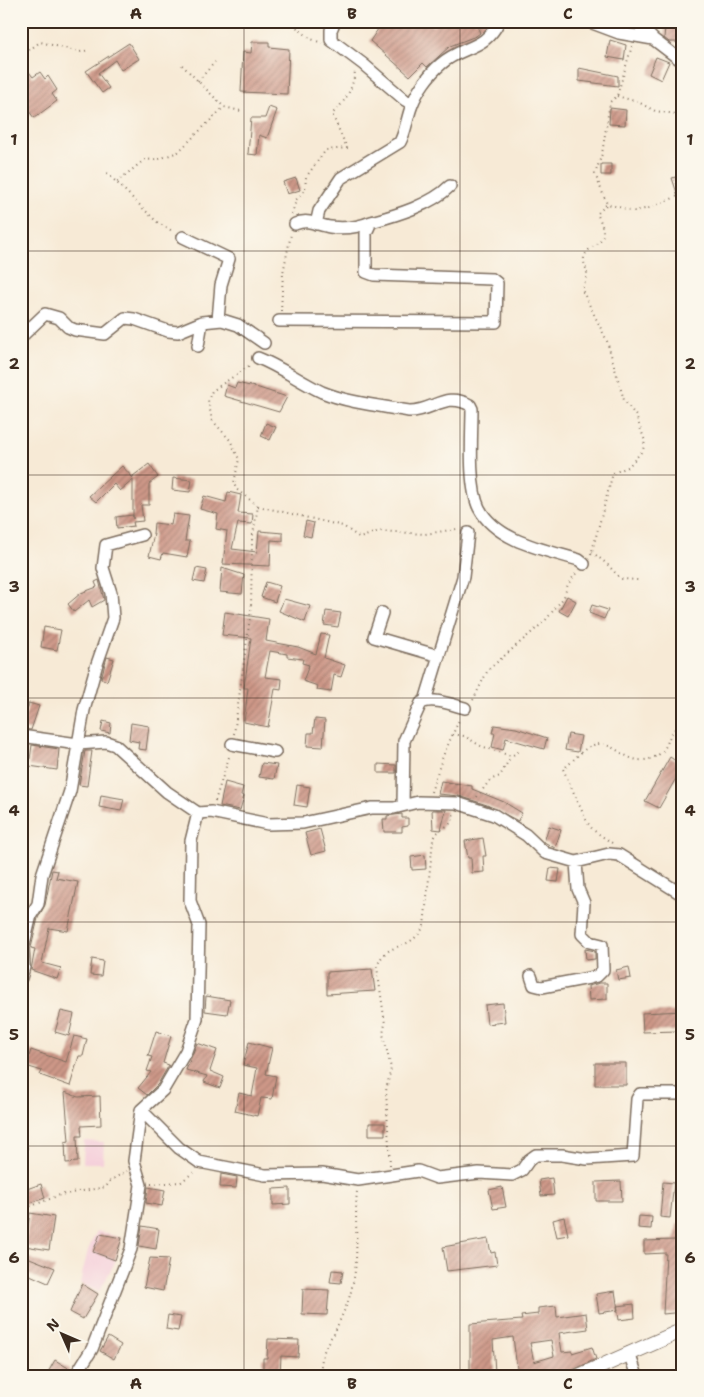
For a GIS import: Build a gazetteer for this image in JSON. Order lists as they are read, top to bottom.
{
  "north": "top left",
  "grid": {
    "columns": ["A", "B", "C"],
    "rows": [
      "1",
      "2",
      "3",
      "4",
      "5",
      "6"
    ]
  }
}
